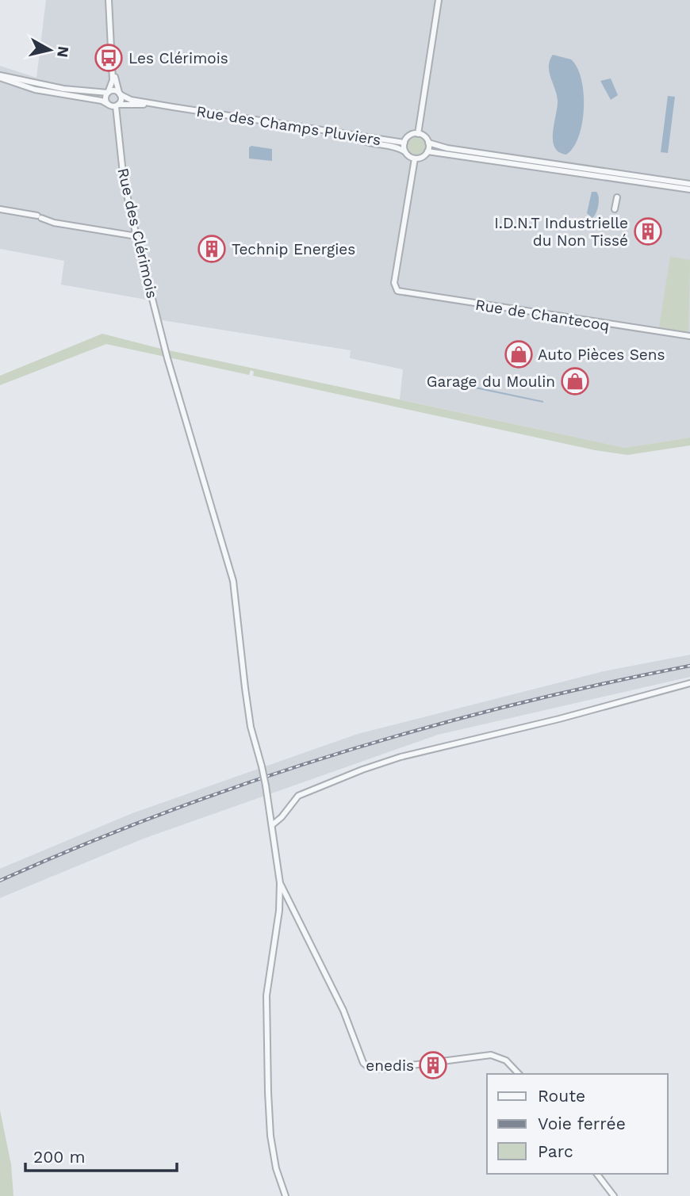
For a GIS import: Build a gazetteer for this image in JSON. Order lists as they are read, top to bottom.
{
  "streets": {
    "street": ["Rue des Champs Pluviers", "Rue des Clérimois", "Rue de Chantecoq"]
  },
  "crossings": [
    ["Rue des Champs Pluviers", "Rue des Clérimois"],
    ["Rue des Champs Pluviers", "Rue de Chantecoq"]
  ],
  "places": {
    "bus stop": ["Les Clérimois"],
    "building": ["I.D.N.T Industrielle du Non Tissé", "Technip Energies", "enedis"],
    "shop": ["Auto Pièces Sens", "Garage du Moulin"]
  },
  "legend": ["Route", "Voie ferrée", "Parc"],
  "scale_bar": "200 m",
  "north": "right"
}
